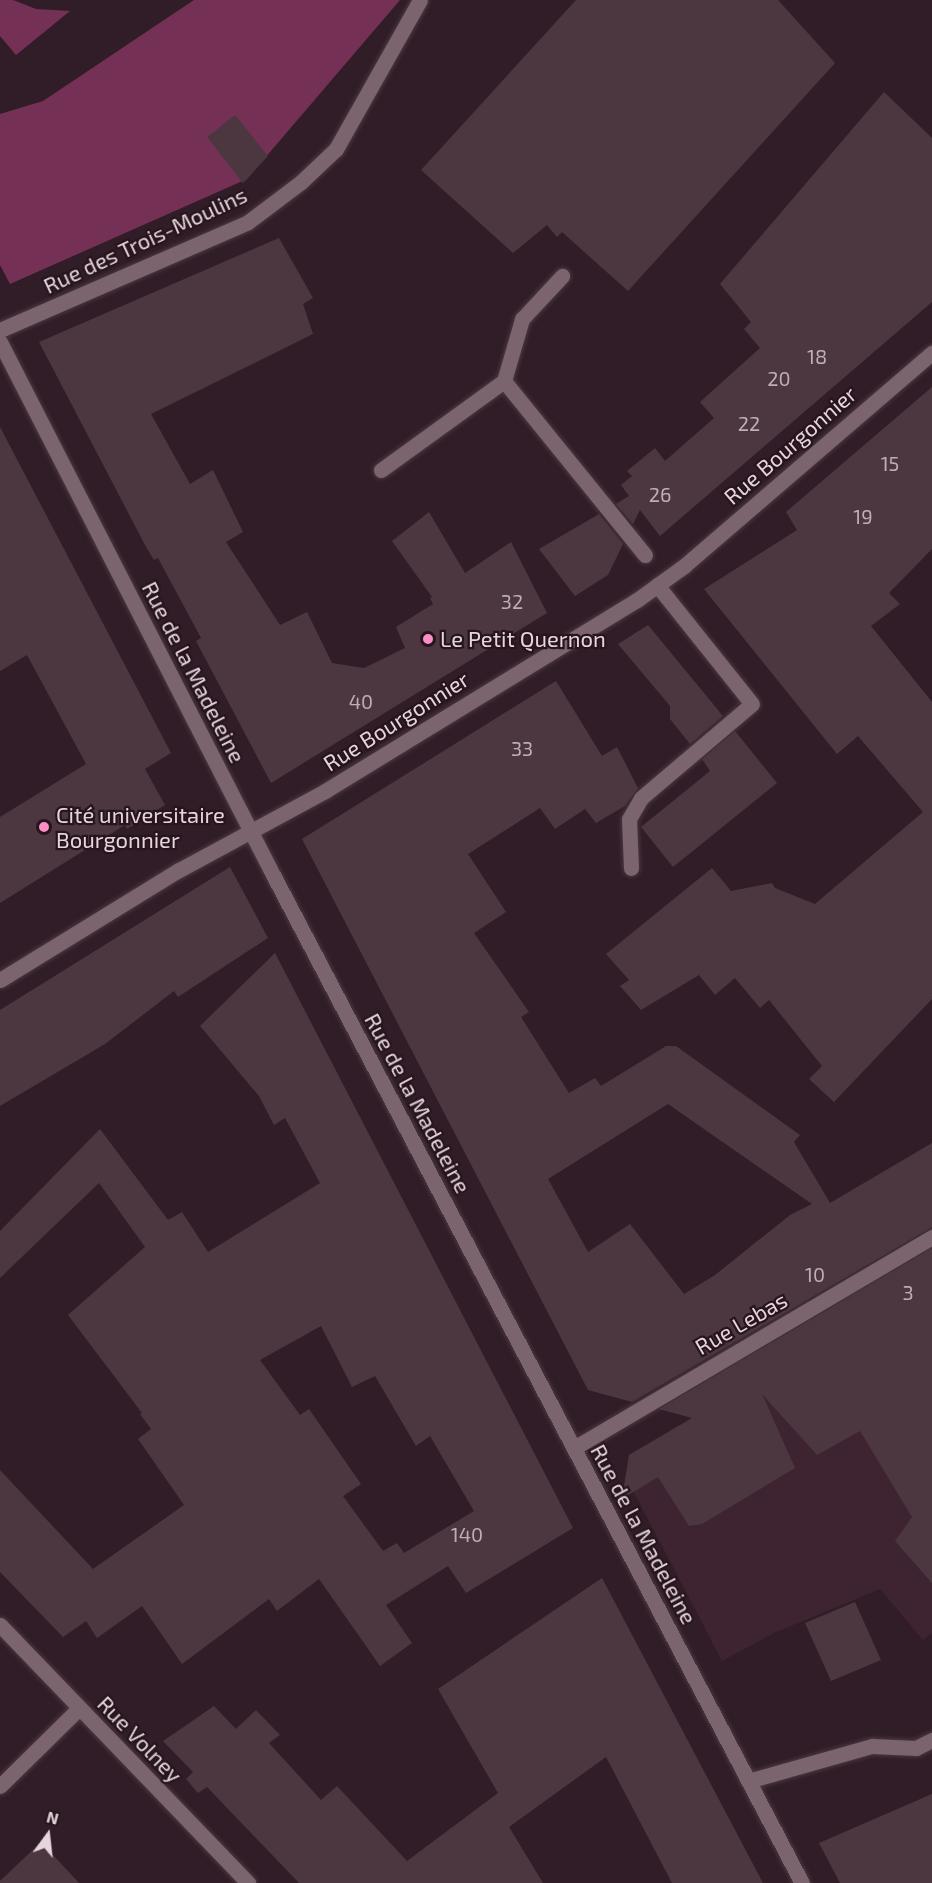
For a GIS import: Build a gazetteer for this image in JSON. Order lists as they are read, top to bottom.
{
  "streets": {
    "street": [
      "Rue des Trois-Moulins",
      "Rue Bourgonnier",
      "Rue de la Madeleine",
      "Rue Lebas",
      "Rue Volney"
    ]
  },
  "crossings": [
    ["Rue Bourgonnier", "Rue de la Madeleine"],
    ["Rue de la Madeleine", "Rue Lebas"]
  ],
  "places": ["Le Petit Quernon", "Cité universitaire Bourgonnier"],
  "house_numbers": [
    "18",
    "20",
    "22",
    "15",
    "26",
    "19",
    "32",
    "40",
    "33",
    "10",
    "3",
    "140"
  ],
  "north": "top"
}
